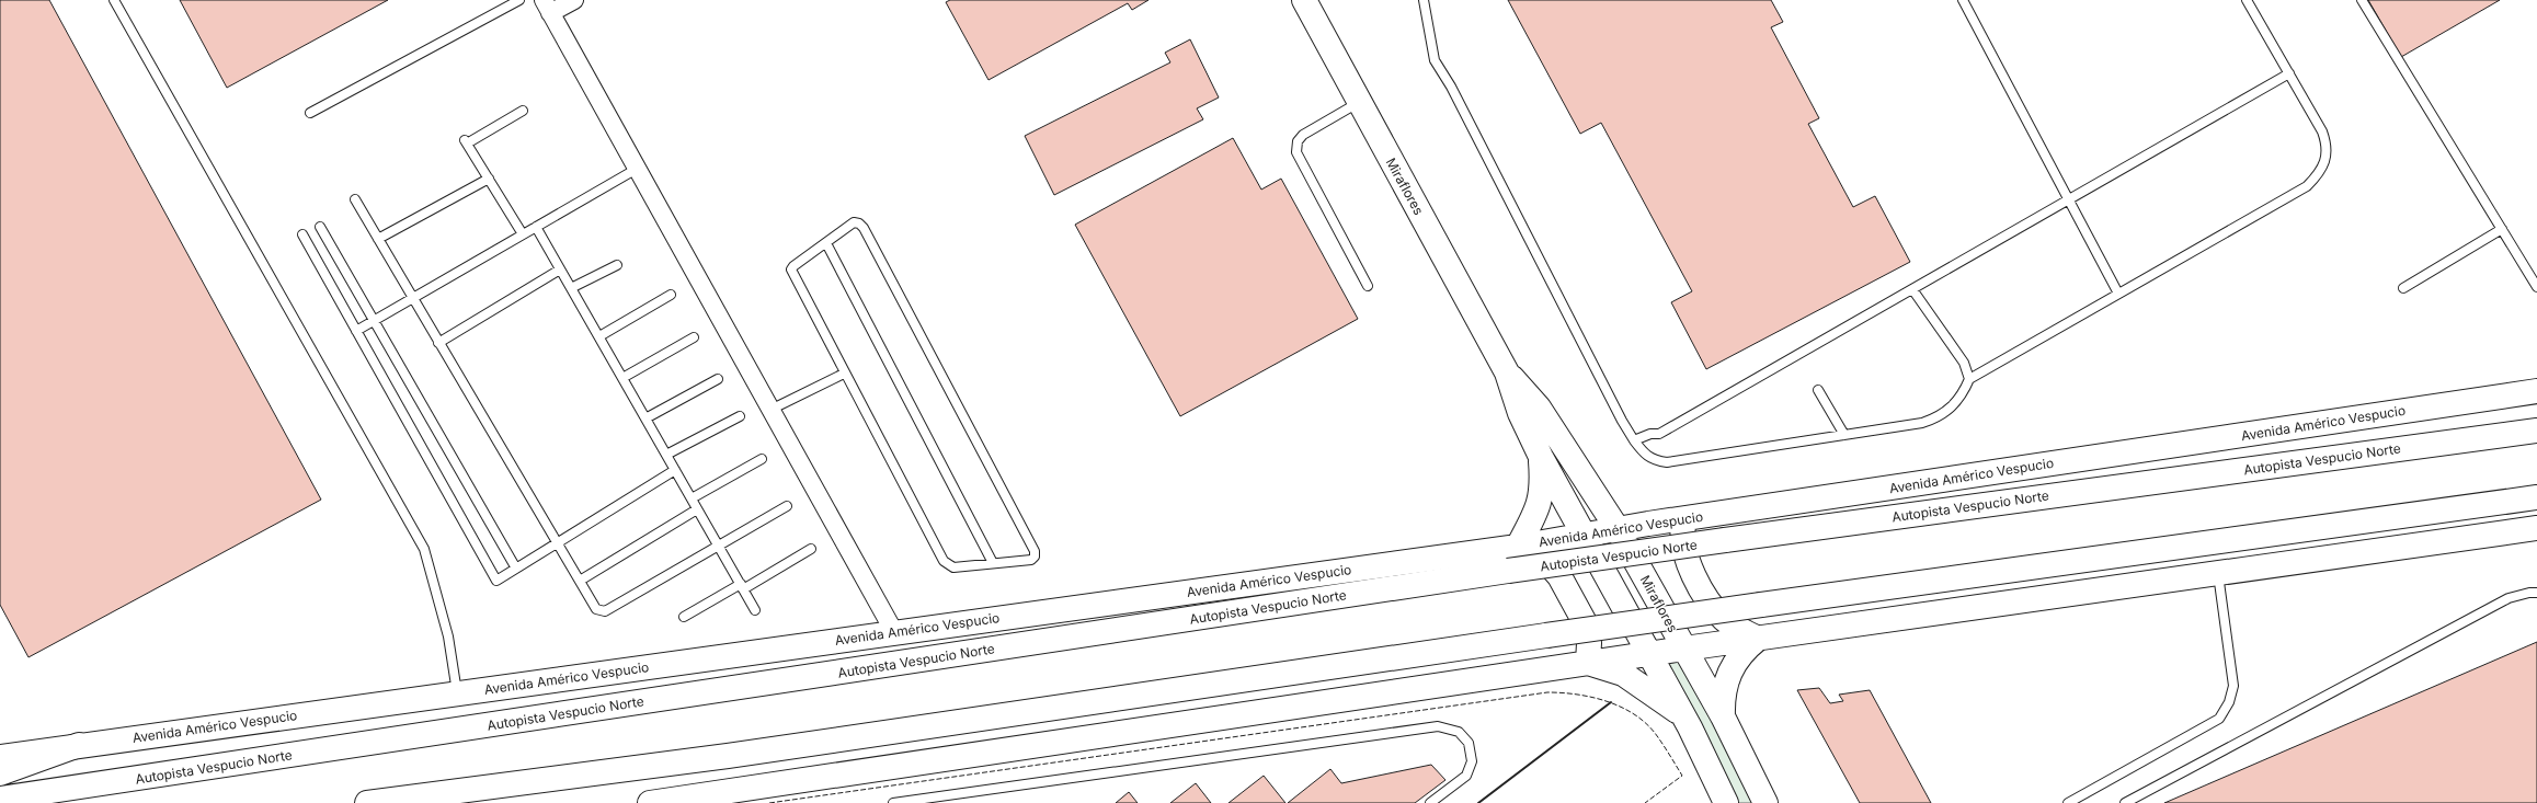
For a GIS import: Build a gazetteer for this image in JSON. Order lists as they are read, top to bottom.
{
  "streets": {
    "main road": ["Miraflores", "Avenida Américo Vespucio", "Autopista Vespucio Norte"]
  },
  "crossings": [
    ["Miraflores", "Avenida Américo Vespucio"]
  ]
}
